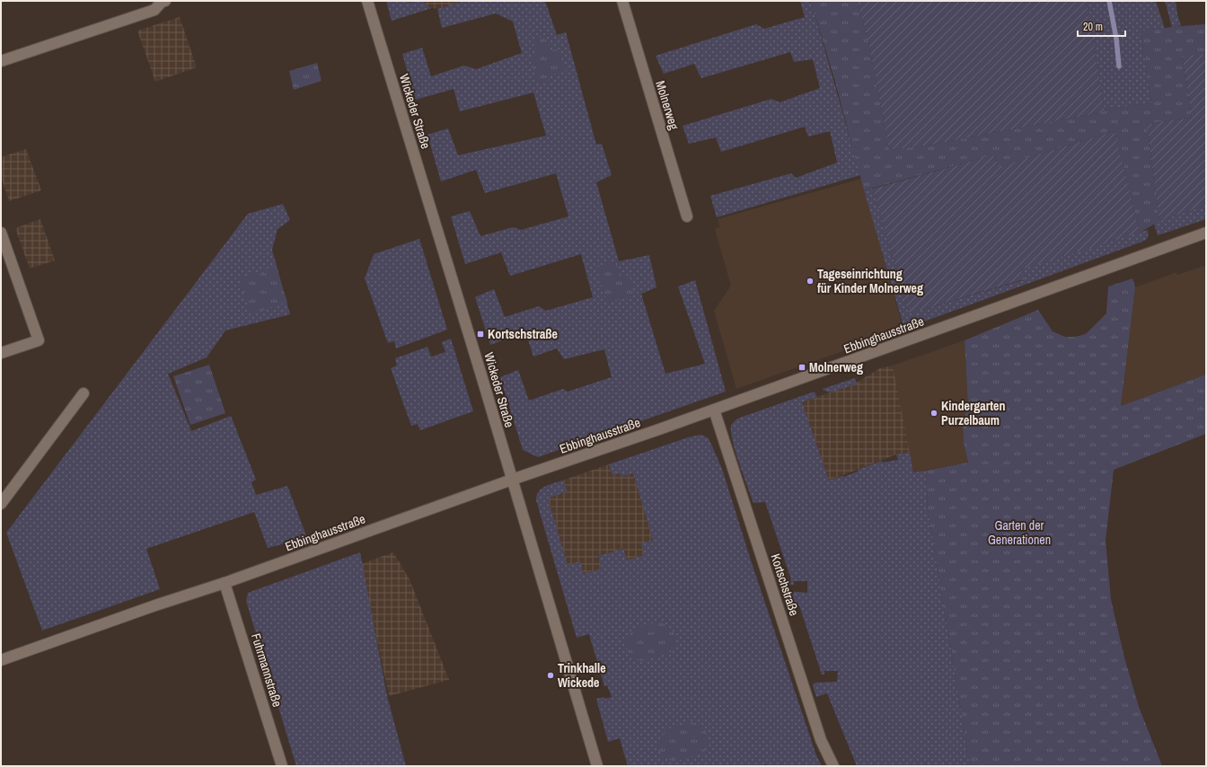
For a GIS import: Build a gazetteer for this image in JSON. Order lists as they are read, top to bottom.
{
  "streets": {
    "street": [
      "Molnerweg",
      "Wickeder Straße",
      "Ebbinghausstraße",
      "Kortschstraße",
      "Fuhrmannstraße"
    ]
  },
  "crossings": [
    ["Wickeder Straße", "Ebbinghausstraße"],
    ["Ebbinghausstraße", "Kortschstraße"],
    ["Ebbinghausstraße", "Fuhrmannstraße"]
  ],
  "parks": ["Garten der Generationen"],
  "places": {
    "other": ["Tageseinrichtung für Kinder Molnerweg", "Kindergarten Purzelbaum", "Trinkhalle Wickede"],
    "transit": ["Kortschstraße", "Molnerweg"]
  },
  "scale_bar": "20 m"
}
